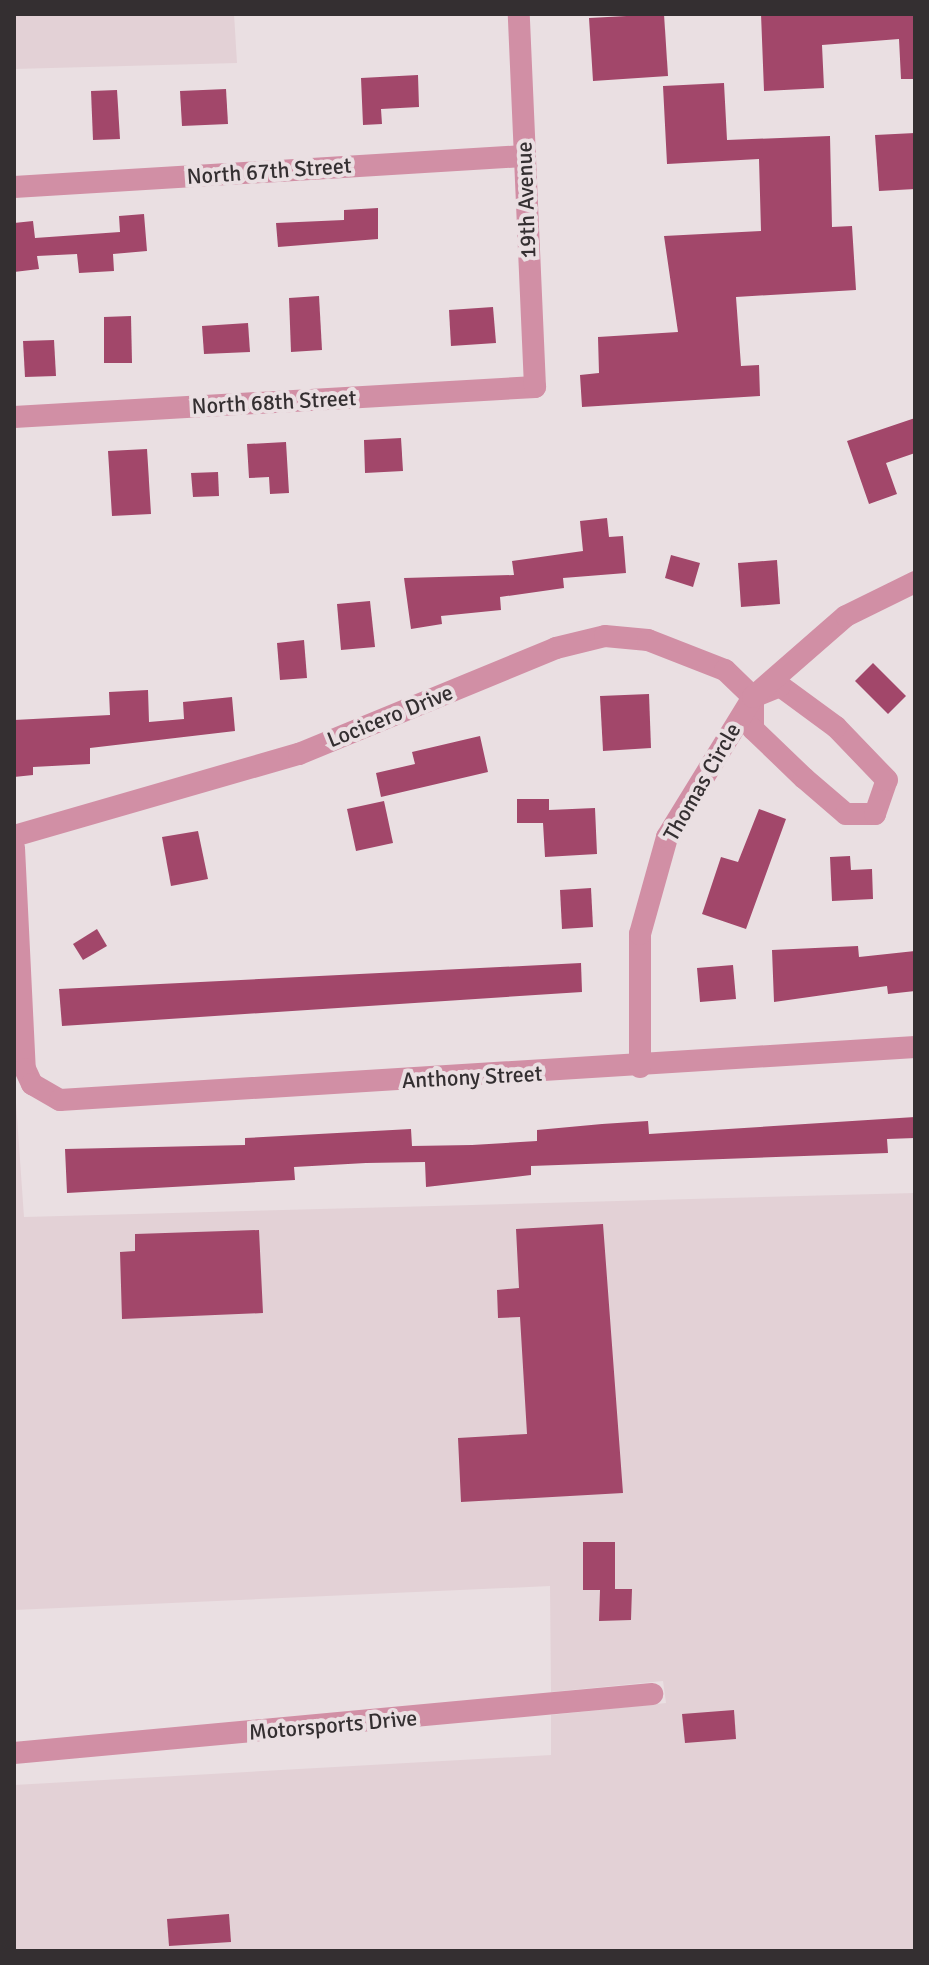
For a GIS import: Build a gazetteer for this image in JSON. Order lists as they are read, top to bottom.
{
  "streets": {
    "street": [
      "North 67th Street",
      "19th Avenue",
      "North 68th Street",
      "Locicero Drive",
      "Thomas Circle",
      "Anthony Street",
      "Motorsports Drive"
    ]
  },
  "crossings": [
    ["North 67th Street", "19th Avenue"],
    ["19th Avenue", "North 68th Street"],
    ["Locicero Drive", "Thomas Circle"],
    ["Thomas Circle", "Anthony Street"]
  ]
}
